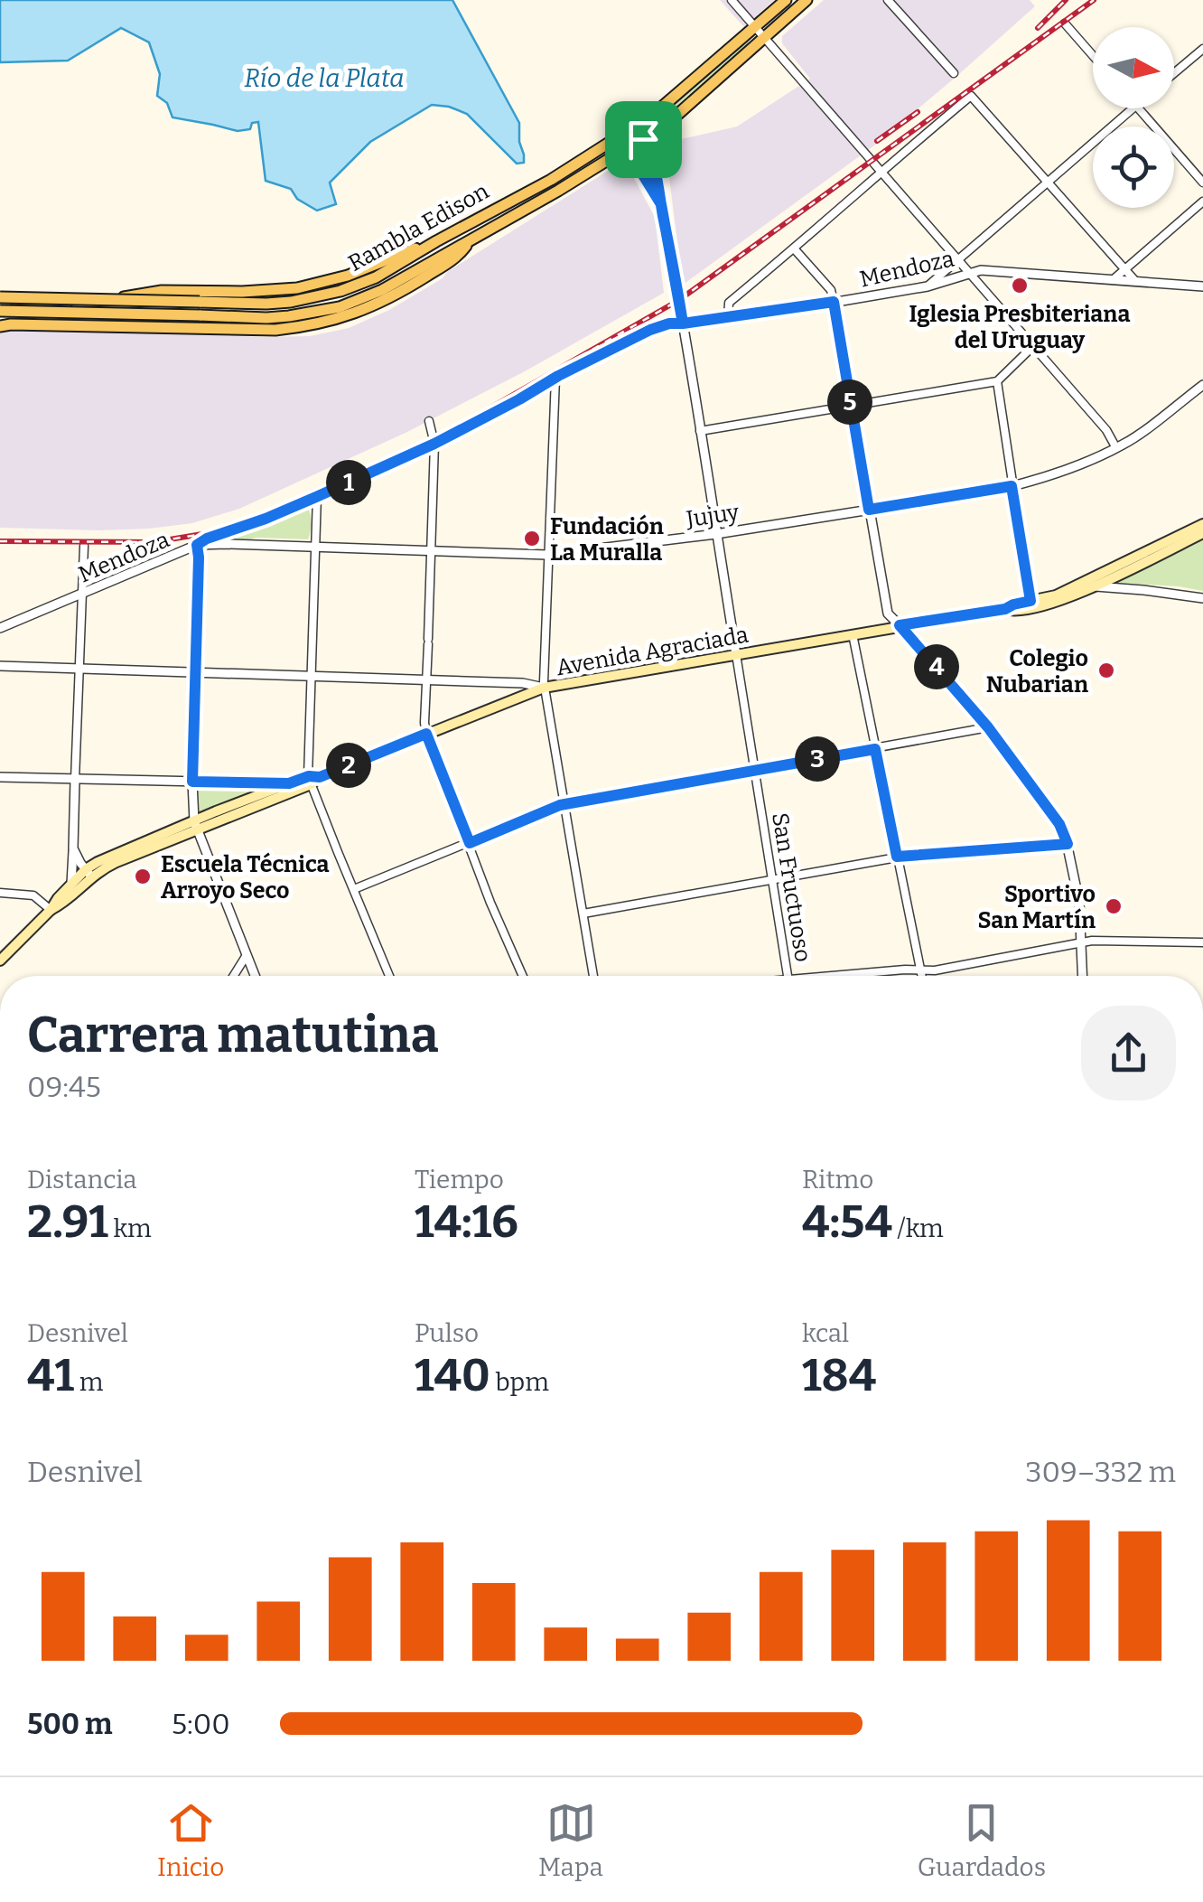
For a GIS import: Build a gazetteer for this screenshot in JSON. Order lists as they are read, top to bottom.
{
  "streets": {
    "main road": ["Rambla Edison", "Avenida Agraciada"],
    "street": ["Mendoza", "Jujuy", "San Fructuoso"]
  },
  "crossings": [
    ["Rambla Edison", "San Fructuoso"],
    ["Mendoza", "Jujuy"],
    ["Mendoza", "San Fructuoso"],
    ["Jujuy", "San Fructuoso"],
    ["Avenida Agraciada", "San Fructuoso"]
  ],
  "water": ["Río de la Plata"],
  "places": [
    "Iglesia Presbiteriana del Uruguay",
    "Fundación La Muralla",
    "Colegio Nubarian",
    "Escuela Técnica Arroyo Seco",
    "Sportivo San Martín"
  ],
  "north": "right",
  "page": {
    "pins": [
      "5",
      "1",
      "4",
      "3",
      "2"
    ],
    "heading": ["Carrera matutina", "09:45"],
    "stats": [
      ["Distancia", "2.91 km"],
      ["Tiempo", "14:16"],
      ["Ritmo", "4:54 /km"],
      ["Desnivel", "41 m"],
      ["Pulso", "140 bpm"],
      ["kcal", "184"]
    ],
    "chart": ["Desnivel", "309–332 m"],
    "list": [
      {
        "name": "500 m",
        "note": "5:00"
      }
    ],
    "tabs": ["Inicio", "Mapa", "Guardados"]
  }
}
